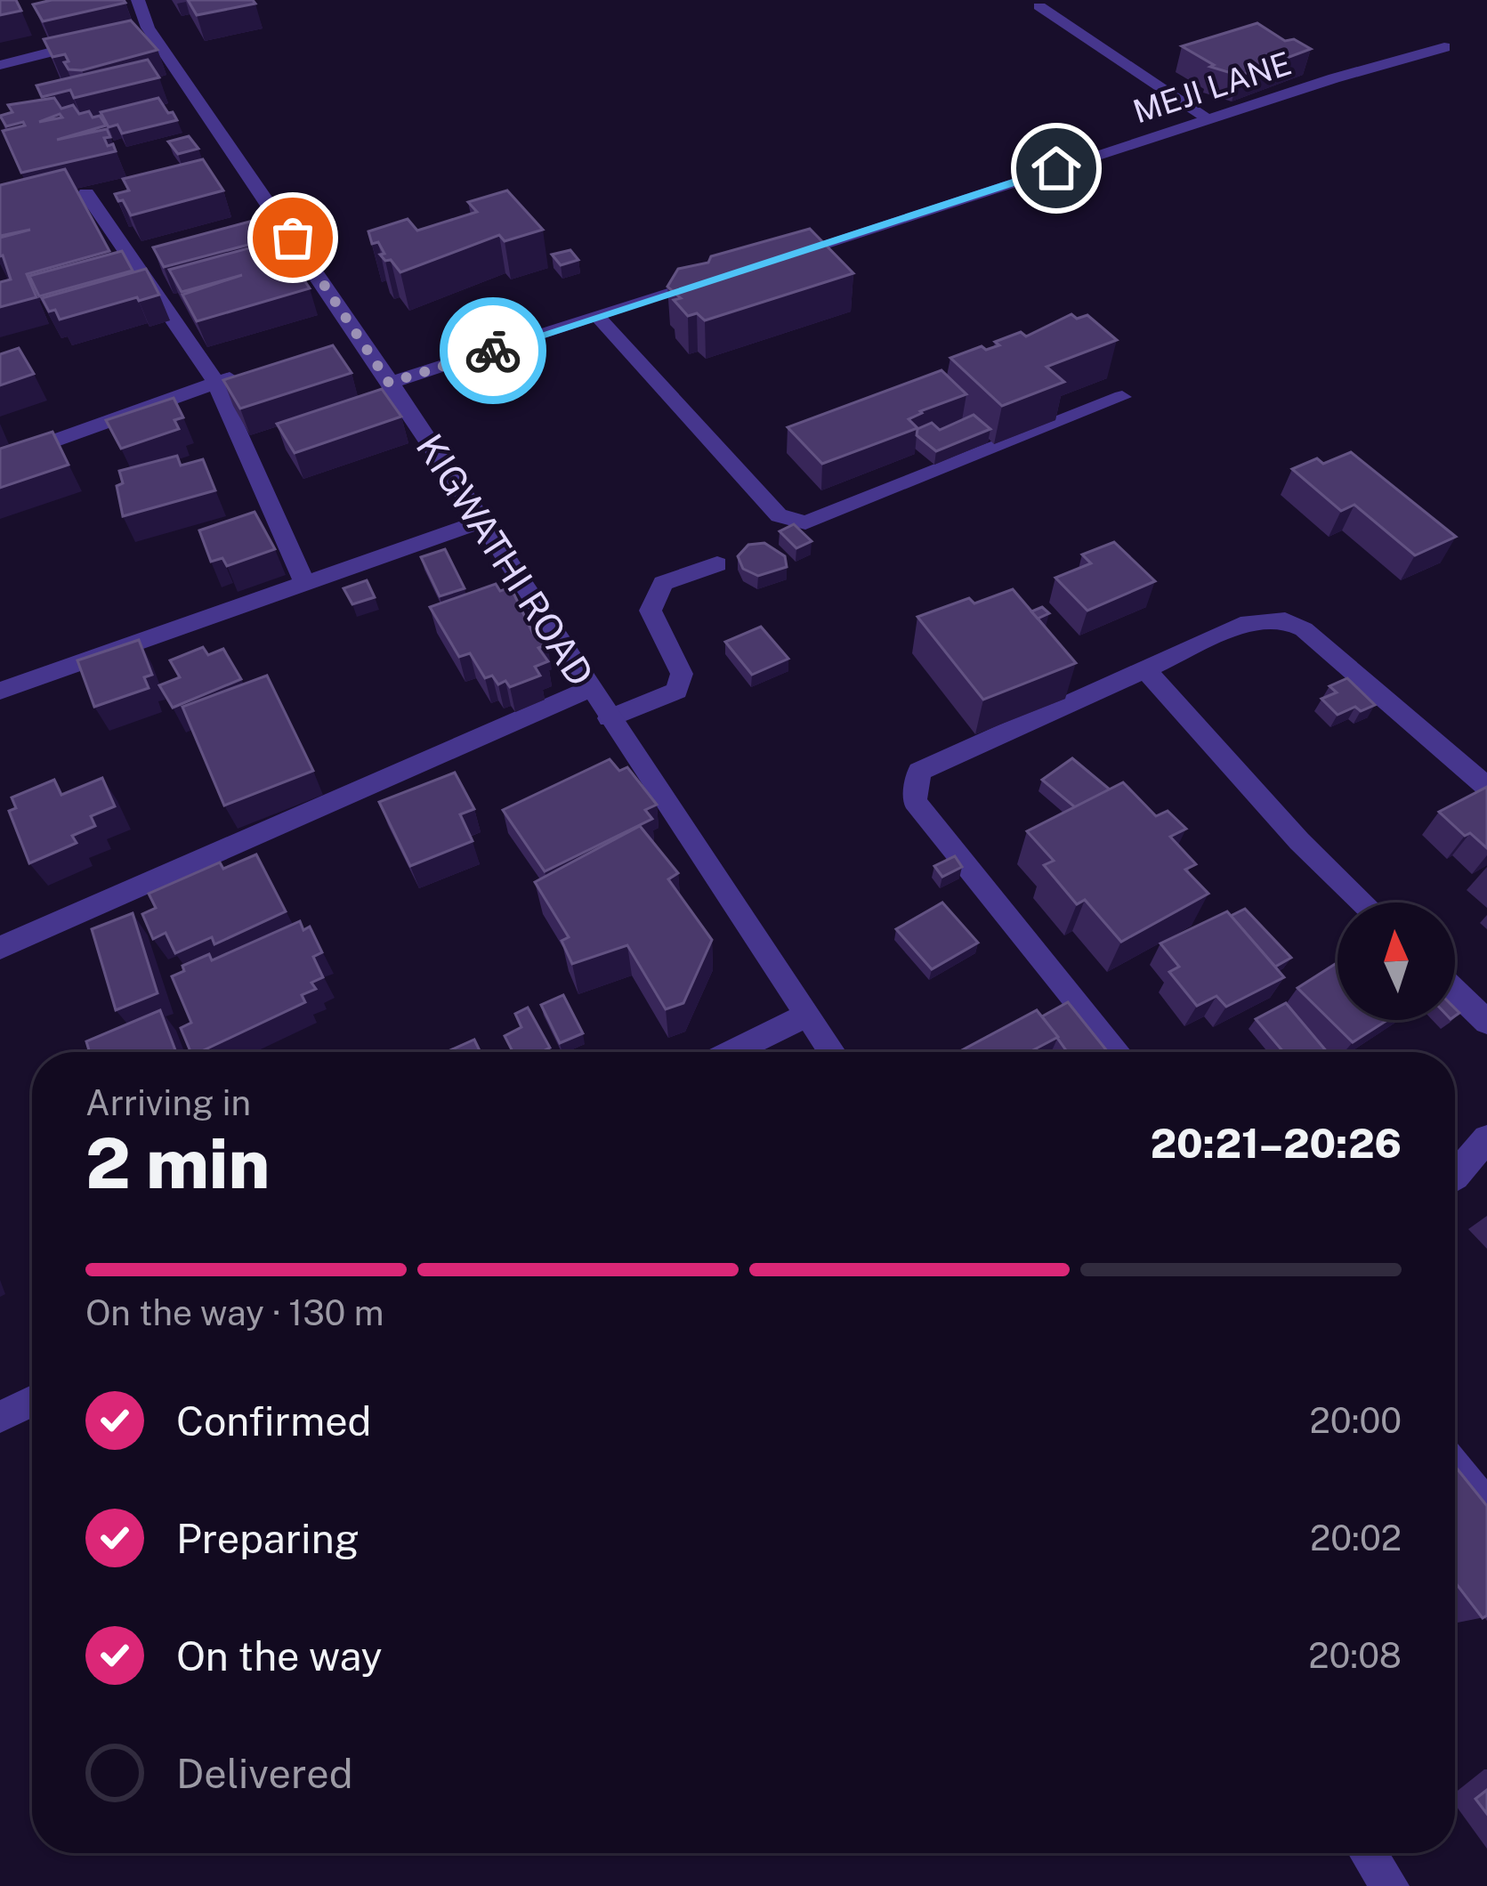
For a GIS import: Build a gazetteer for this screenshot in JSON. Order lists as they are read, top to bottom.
{
  "streets": {
    "street": ["MEJI LANE", "KIGWATHI ROAD"]
  },
  "north": "top",
  "page": {
    "heading": ["2 min", "Arriving in", "20:21–20:26"],
    "bar": "On the way · 130 m",
    "list": [
      ["Confirmed", "20:00"],
      ["Preparing", "20:02"],
      ["On the way", "20:08"],
      "Delivered"
    ]
  }
}
